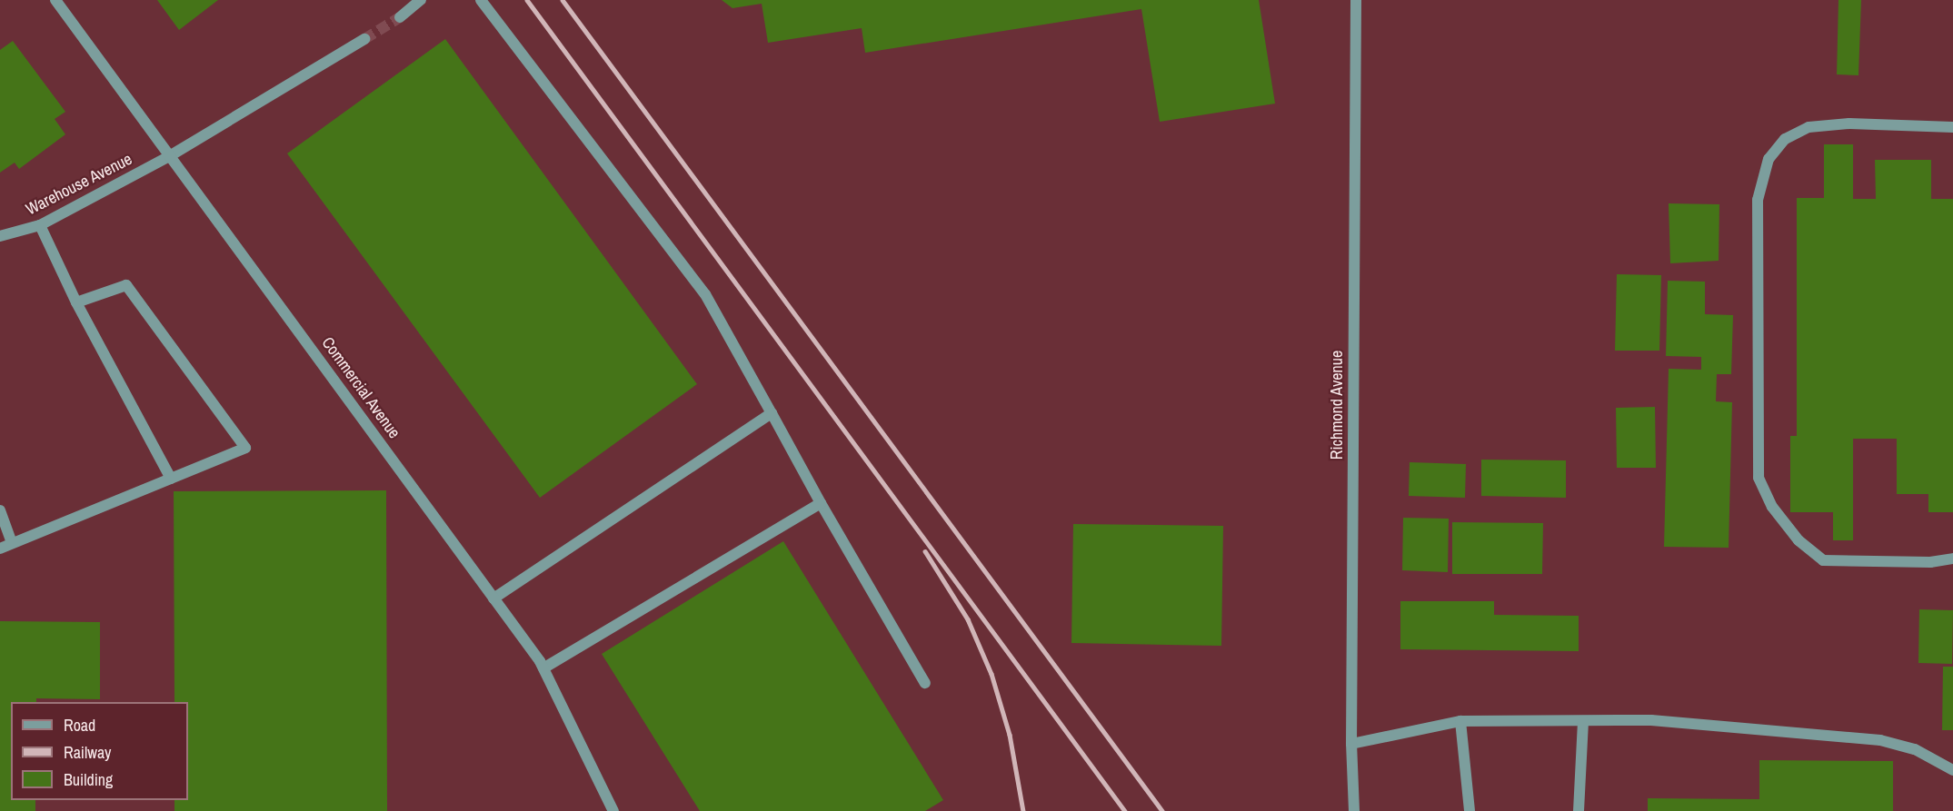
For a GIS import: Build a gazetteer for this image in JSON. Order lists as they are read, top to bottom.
{
  "streets": {
    "street": ["Warehouse Avenue", "Commercial Avenue", "Richmond Avenue"]
  },
  "crossings": [
    ["Warehouse Avenue", "Commercial Avenue"]
  ],
  "legend": ["Road", "Railway", "Building"]
}
